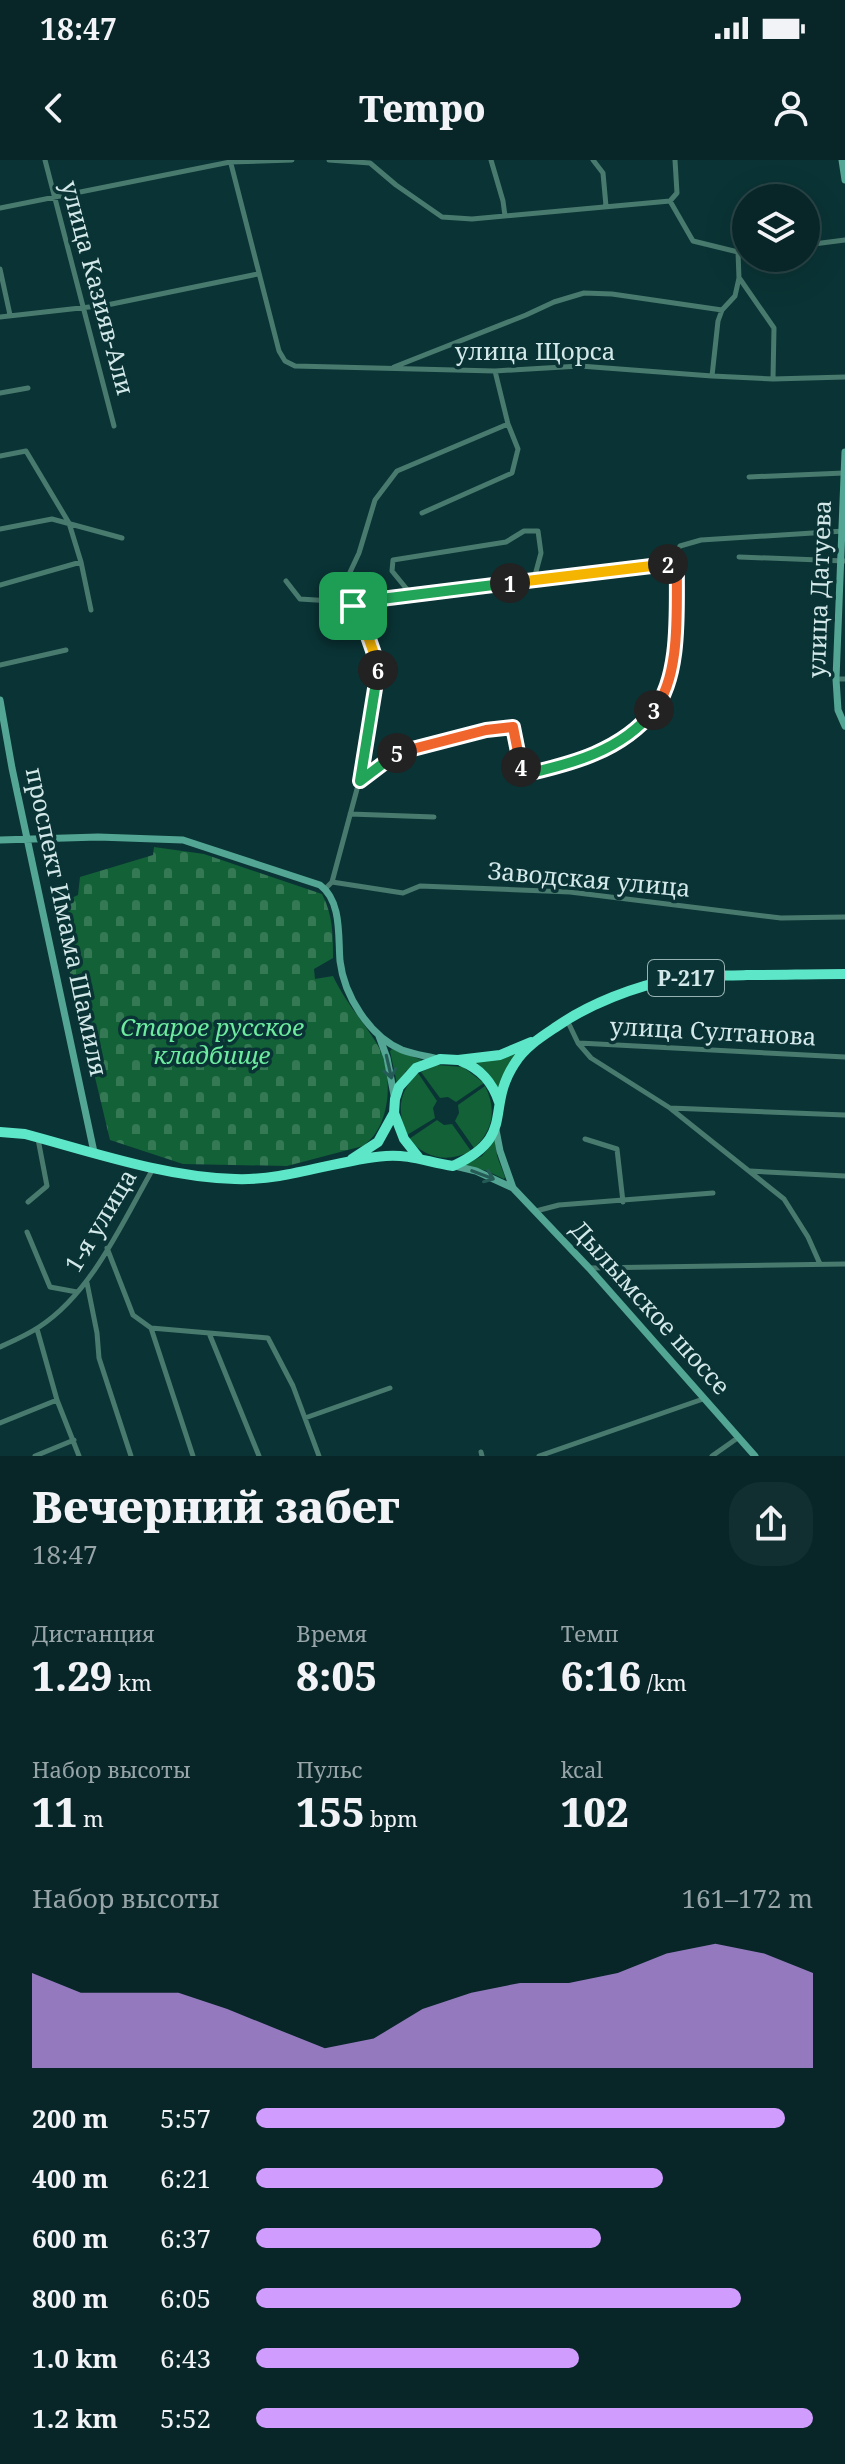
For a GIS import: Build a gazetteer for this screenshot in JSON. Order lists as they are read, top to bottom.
{
  "streets": {
    "highway": ["Р-217"],
    "main road": ["улица Датуева", "проспект Имама Шамиля", "Дылымское шоссе"],
    "street": [
      "улица Казияв-Али",
      "улица Щорса",
      "Заводская улица",
      "улица Султанова",
      "1-я улица"
    ]
  },
  "crossings": [
    ["Р-217", "Дылымское шоссе"]
  ],
  "parks": ["Старое русское кладбище"],
  "page": {
    "status": "18:47",
    "header": "Tempo",
    "pins": [
      "2",
      "1",
      "6",
      "3",
      "5",
      "4"
    ],
    "heading": ["Вечерний забег", "18:47"],
    "stats": [
      ["Дистанция", "1.29 km"],
      ["Время", "8:05"],
      ["Темп", "6:16 /km"],
      ["Набор высоты", "11 m"],
      ["Пульс", "155 bpm"],
      ["kcal", "102"]
    ],
    "chart": ["Набор высоты", "161–172 m"],
    "list": [
      {
        "name": "200 m",
        "note": "5:57"
      },
      {
        "name": "400 m",
        "note": "6:21"
      },
      {
        "name": "600 m",
        "note": "6:37"
      },
      {
        "name": "800 m",
        "note": "6:05"
      },
      {
        "name": "1.0 km",
        "note": "6:43"
      },
      {
        "name": "1.2 km",
        "note": "5:52"
      }
    ]
  }
}
